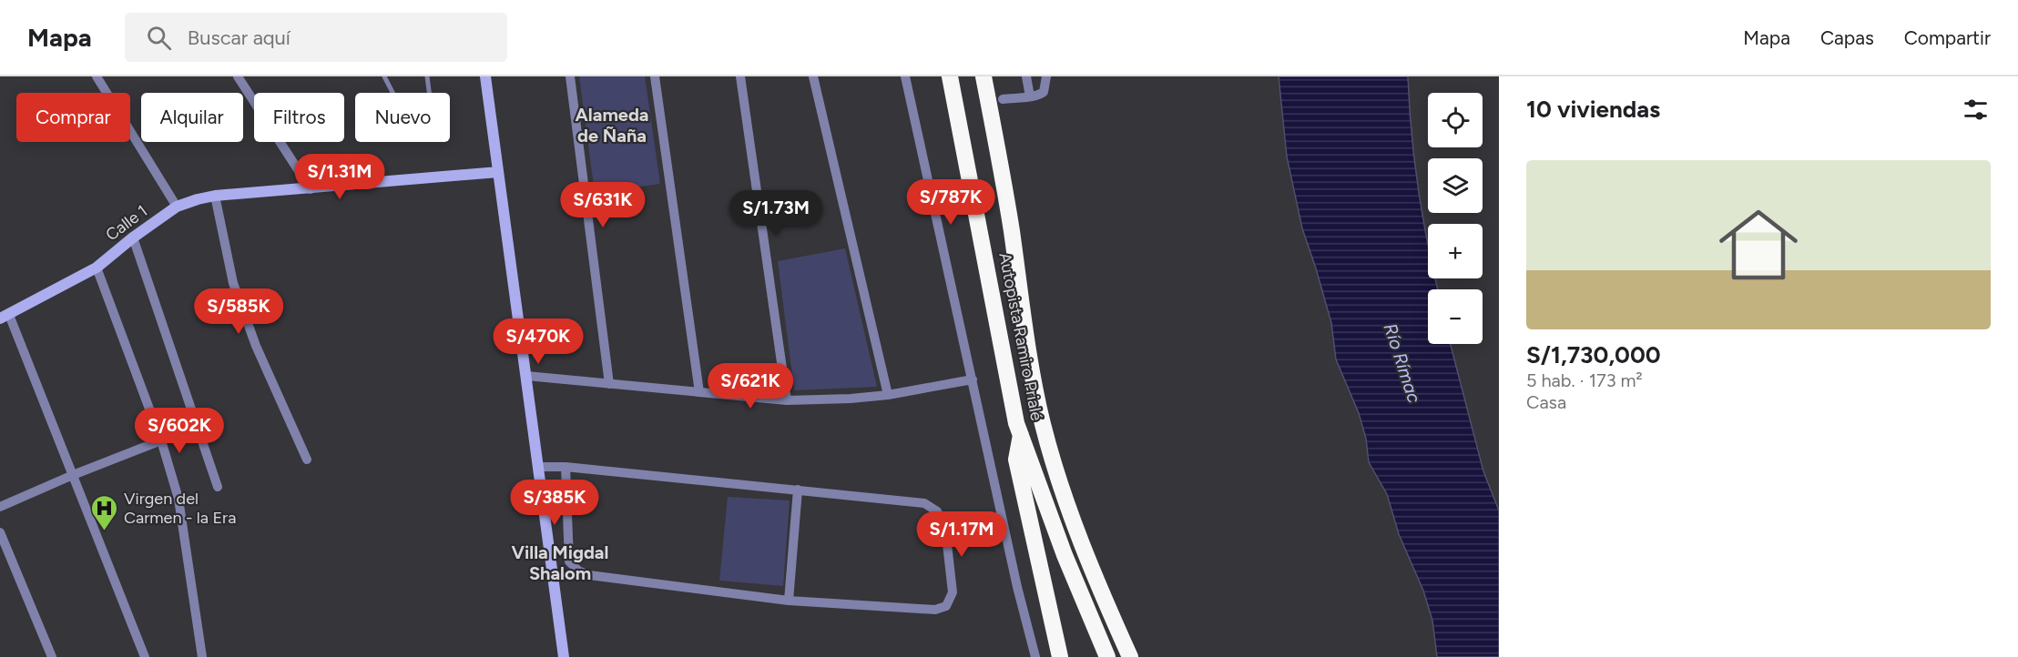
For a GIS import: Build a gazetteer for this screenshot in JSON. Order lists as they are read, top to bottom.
{
  "streets": {
    "highway": ["Autopista Ramiro Prialé"],
    "street": ["Calle 1"]
  },
  "districts": ["Alameda de Ñaña", "Villa Migdal Shalom"],
  "water": ["Río Rímac"],
  "places": {
    "hospital": ["Virgen del Carmen - la Era"]
  },
  "page": {
    "header": "Mapa",
    "search": "Buscar aquí",
    "nav": ["Mapa", "Capas", "Compartir"],
    "heading": "10 viviendas",
    "map_buttons": ["+", "−"],
    "chip": [
      "Comprar",
      "Alquilar",
      "Filtros",
      "Nuevo"
    ],
    "list": [
      {
        "name": "S/1,730,000",
        "note": "5 hab. · 173 m² · Casa"
      }
    ],
    "price": [
      "S/1.31M",
      "S/787K",
      "S/631K",
      "S/1.73M",
      "S/585K",
      "S/470K",
      "S/621K",
      "S/602K",
      "S/385K",
      "S/1.17M"
    ]
  }
}
